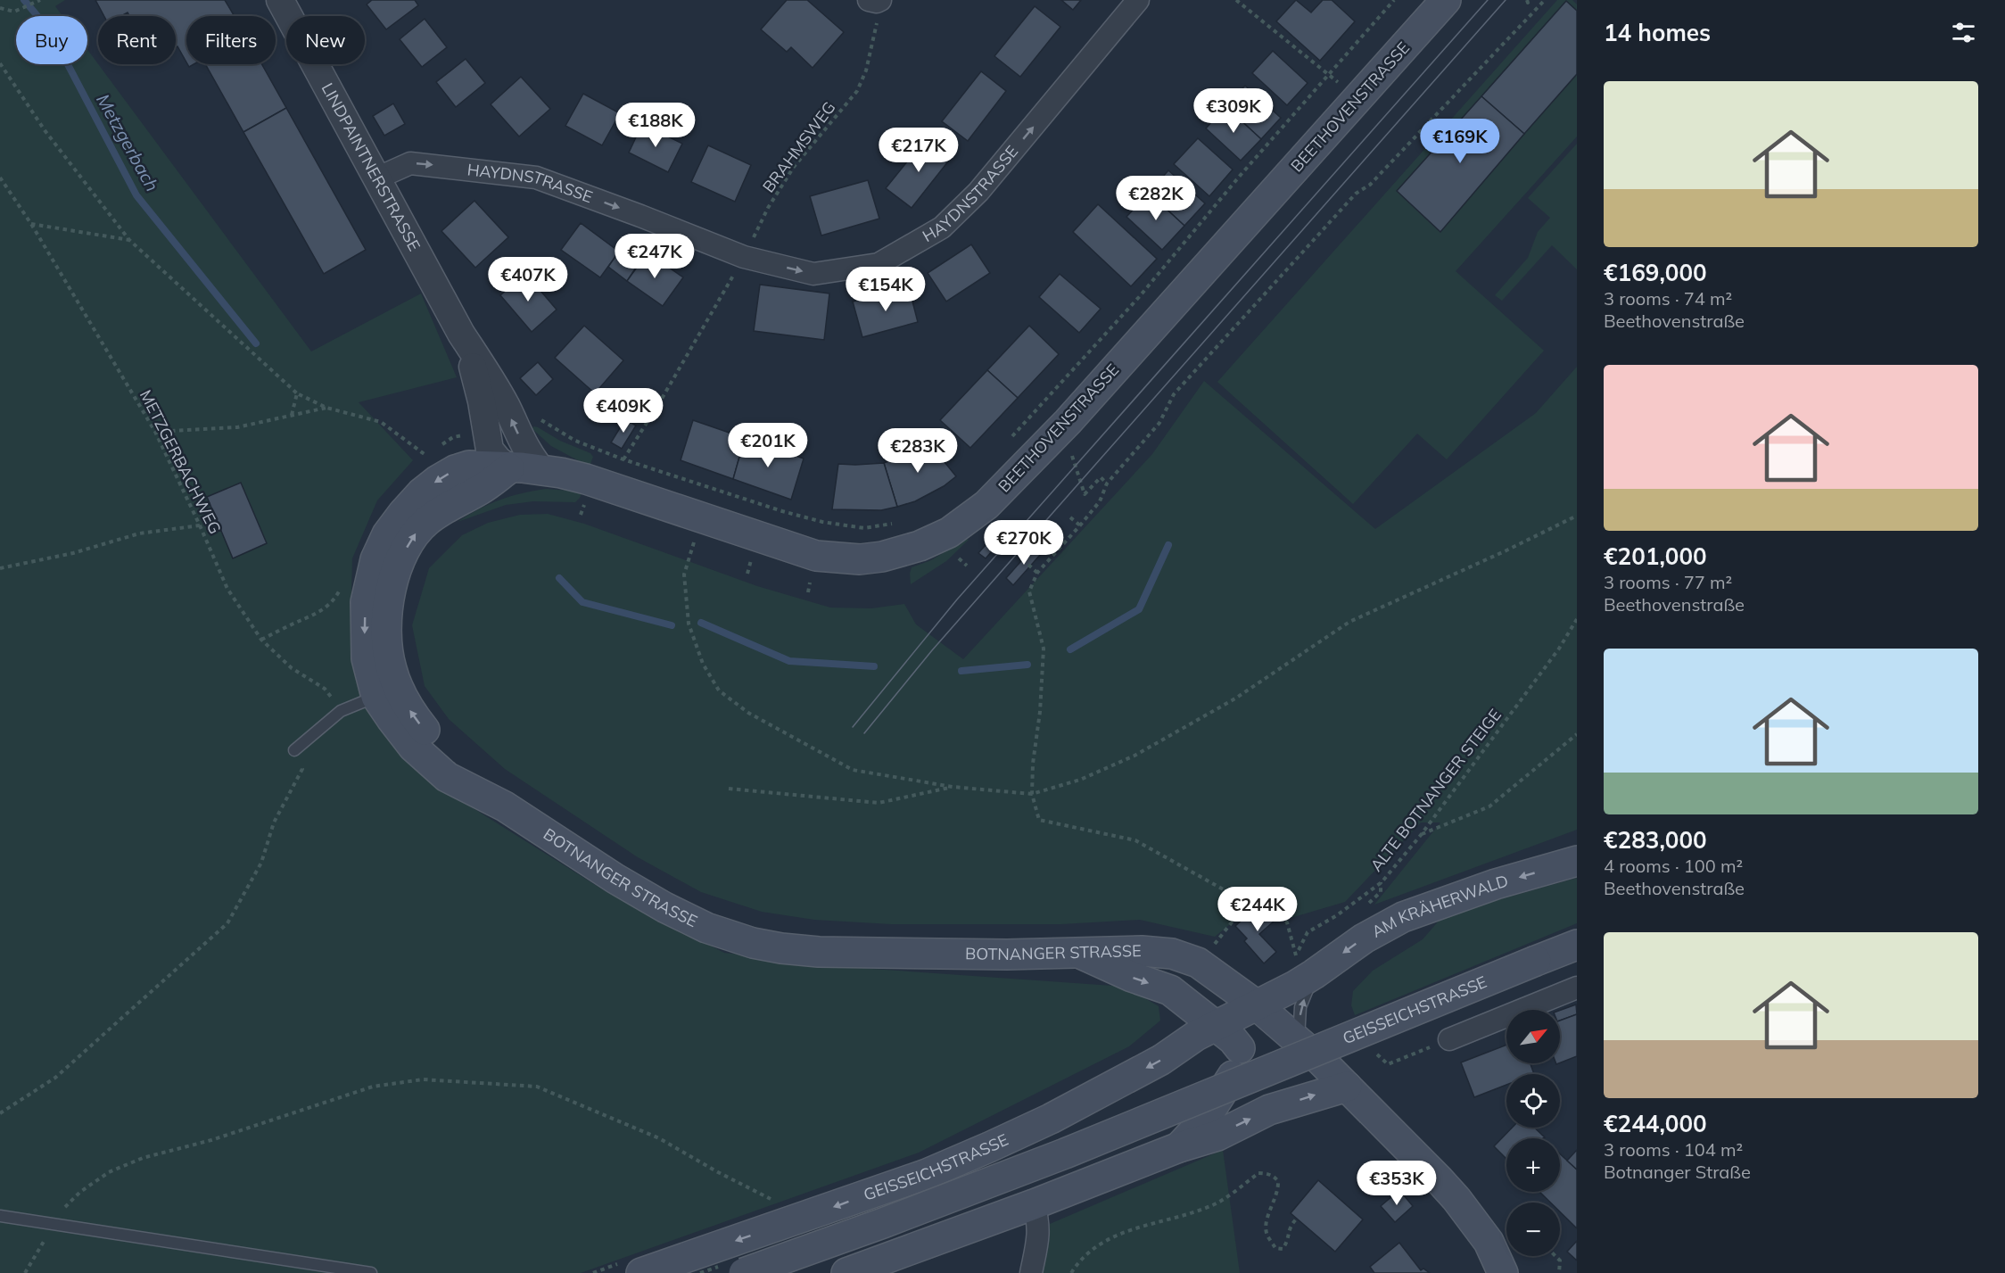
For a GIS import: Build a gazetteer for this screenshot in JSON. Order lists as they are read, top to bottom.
{
  "streets": {
    "main road": [
      "BEETHOVENSTRASSE",
      "BOTNANGER STRASSE",
      "AM KRÄHERWALD",
      "GEISSEICHSTRASSE"
    ],
    "street": ["LINDPAINTNERSTRASSE", "HAYDNSTRASSE"],
    "path": ["BRAHMSWEG", "METZGERBACHWEG", "ALTE BOTNANGER STEIGE"]
  },
  "crossings": [
    ["BEETHOVENSTRASSE", "LINDPAINTNERSTRASSE"],
    ["BEETHOVENSTRASSE", "BOTNANGER STRASSE"],
    ["BRAHMSWEG", "HAYDNSTRASSE"],
    ["LINDPAINTNERSTRASSE", "HAYDNSTRASSE"],
    ["LINDPAINTNERSTRASSE", "BOTNANGER STRASSE"],
    ["ALTE BOTNANGER STEIGE", "AM KRÄHERWALD"],
    ["ALTE BOTNANGER STEIGE", "GEISSEICHSTRASSE"],
    ["BOTNANGER STRASSE", "GEISSEICHSTRASSE"],
    ["AM KRÄHERWALD", "GEISSEICHSTRASSE"]
  ],
  "one_way": ["HAYDNSTRASSE", "AM KRÄHERWALD"],
  "water": ["Metzgerbach"],
  "north": "top right",
  "page": {
    "heading": "14 homes",
    "chip": [
      "Buy",
      "Rent",
      "Filters",
      "New"
    ],
    "list": [
      {
        "name": "€169,000",
        "note": "3 rooms · 74 m² · Beethovenstraße"
      },
      {
        "name": "€201,000",
        "note": "3 rooms · 77 m² · Beethovenstraße"
      },
      {
        "name": "€283,000",
        "note": "4 rooms · 100 m² · Beethovenstraße"
      },
      {
        "name": "€244,000",
        "note": "3 rooms · 104 m² · Botnanger Straße"
      }
    ],
    "price": [
      "€309K",
      "€188K",
      "€169K",
      "€217K",
      "€282K",
      "€247K",
      "€407K",
      "€154K",
      "€409K",
      "€201K",
      "€283K",
      "€270K",
      "€244K",
      "€353K"
    ],
    "map_buttons": ["+", "−"]
  }
}
